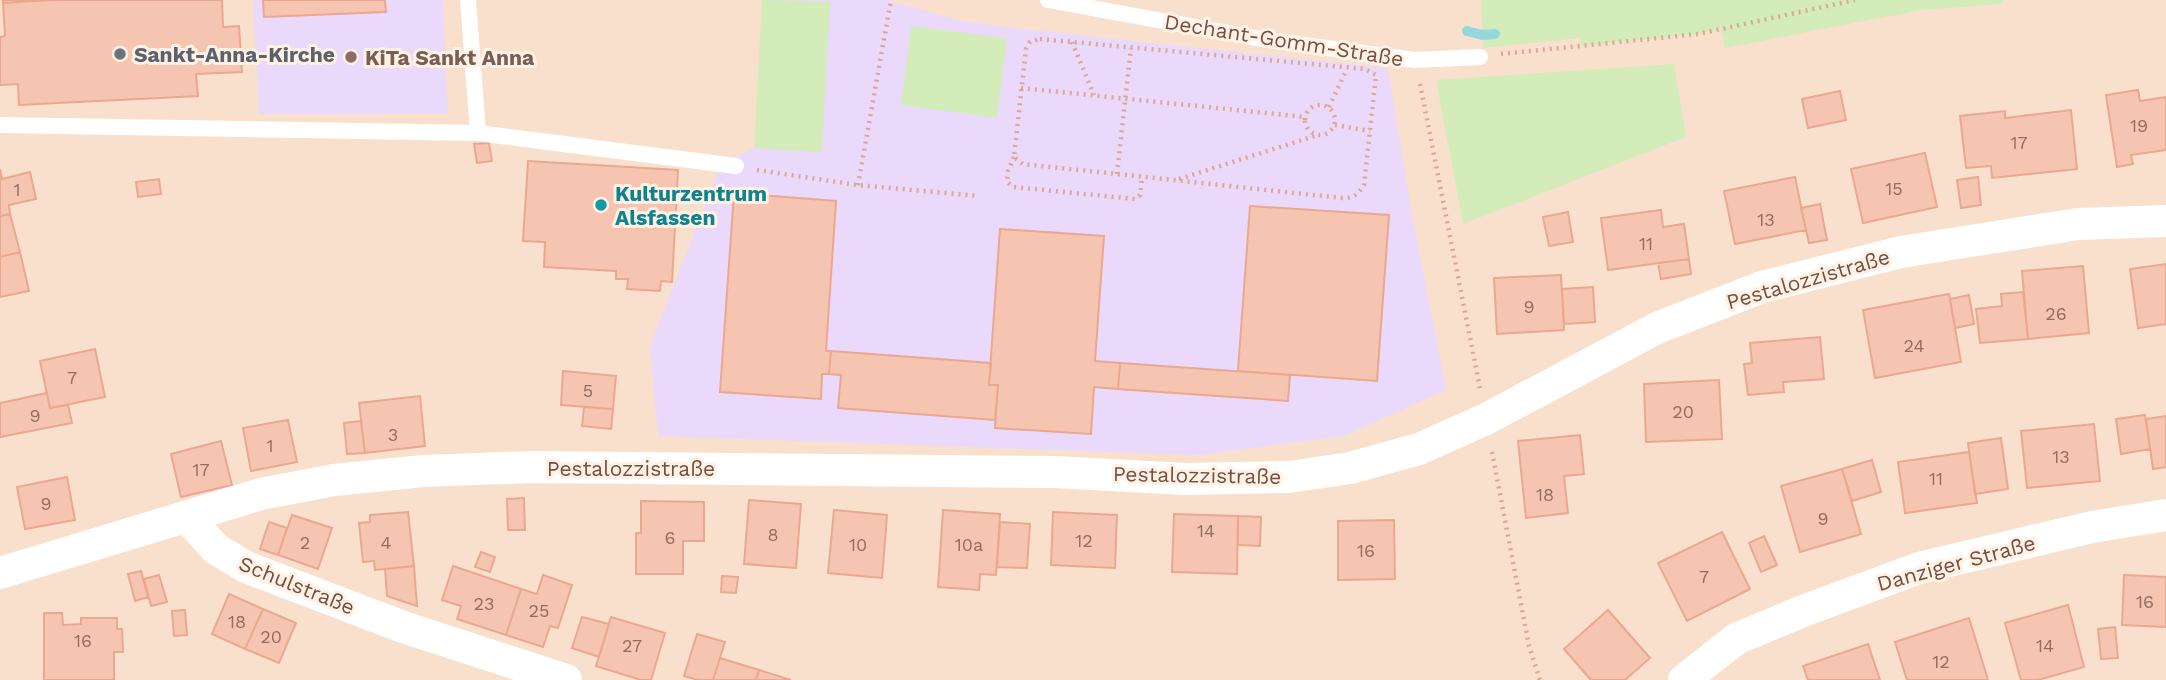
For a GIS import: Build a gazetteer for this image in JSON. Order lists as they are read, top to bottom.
{
  "streets": {
    "street": ["Pestalozzistraße", "Danziger Straße", "Schulstraße"],
    "lane": ["Dechant-Gomm-Straße"]
  },
  "crossings": [
    ["Pestalozzistraße", "Schulstraße"]
  ],
  "places": ["Sankt-Anna-Kirche", "KiTa Sankt Anna", "Kulturzentrum Alsfassen"],
  "house_numbers": [
    "19",
    "17",
    "15",
    "1",
    "13",
    "11",
    "9",
    "26",
    "24",
    "7",
    "5",
    "20",
    "9",
    "3",
    "1",
    "13",
    "17",
    "11",
    "18",
    "9",
    "9",
    "14",
    "8",
    "6",
    "12",
    "2",
    "4",
    "10",
    "10a",
    "16",
    "7",
    "16",
    "23",
    "25",
    "18",
    "20",
    "16",
    "27",
    "14",
    "12"
  ]
}
